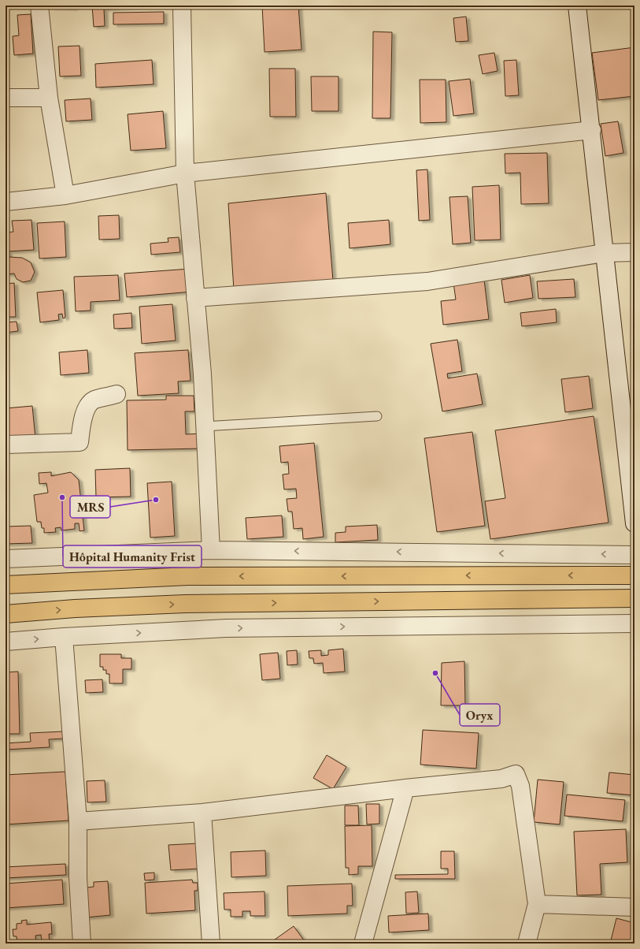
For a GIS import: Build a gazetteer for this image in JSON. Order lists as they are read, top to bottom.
{
  "places": ["Hôpital Humanity Frist", "MRS", "Oryx"]
}
